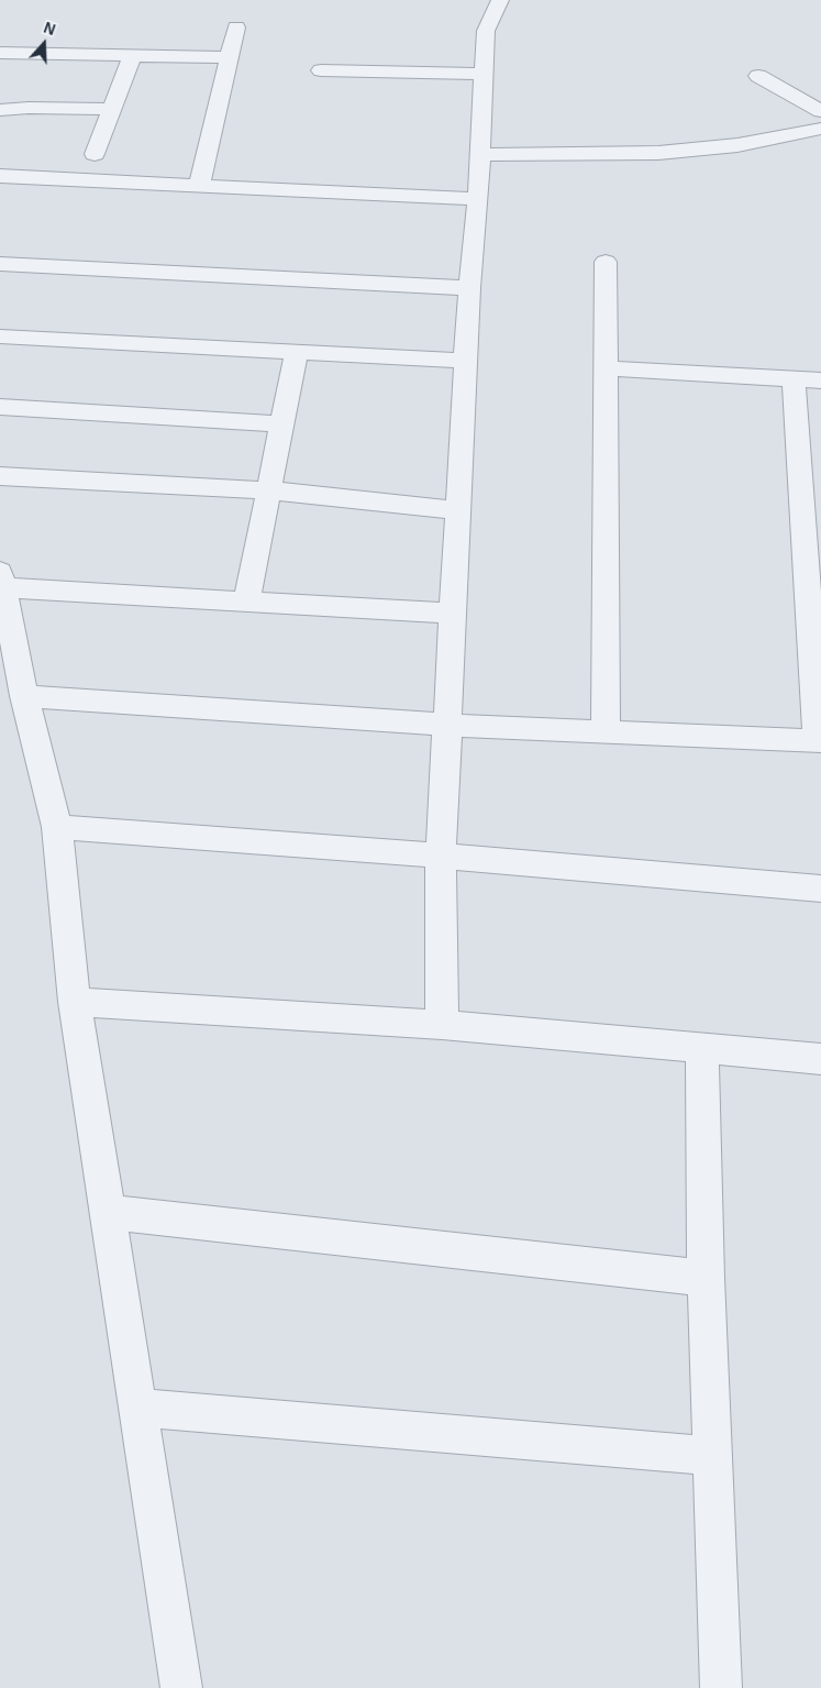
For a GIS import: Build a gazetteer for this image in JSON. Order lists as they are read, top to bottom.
{
  "north": "top"
}
